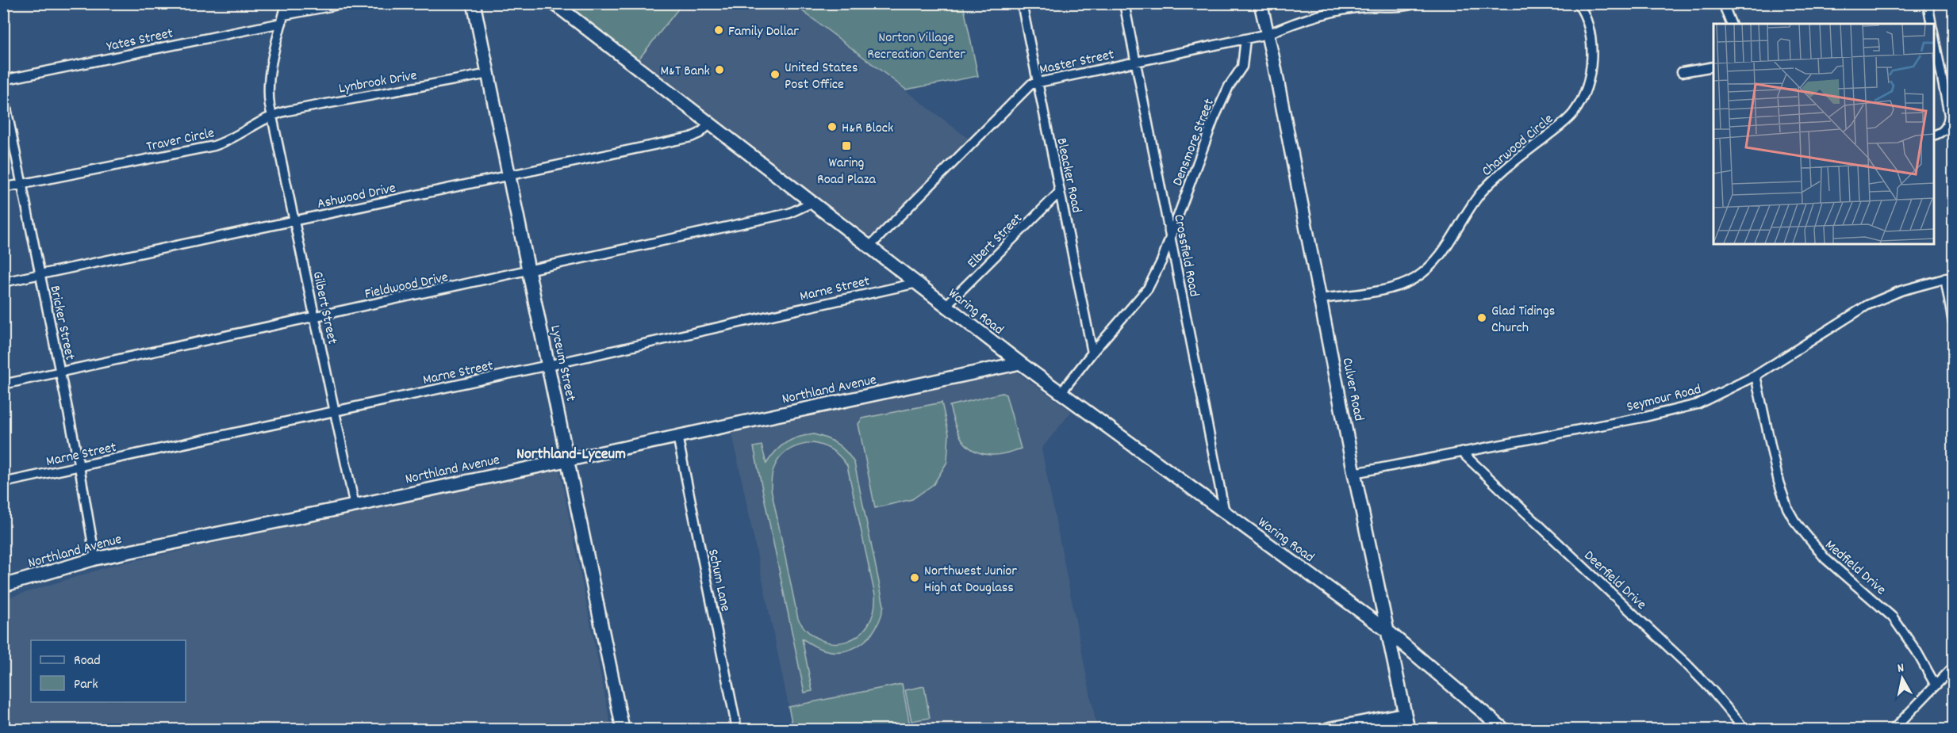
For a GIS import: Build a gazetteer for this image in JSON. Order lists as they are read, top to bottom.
{
  "streets": {
    "street": [
      "Yates Street",
      "Master Street",
      "Lynbrook Drive",
      "Traver Circle",
      "Densmore Street",
      "Charwood Circle",
      "Bleacker Road",
      "Ashwood Drive",
      "Elbert Street",
      "Crossfield Road",
      "Fieldwood Drive",
      "Marne Street",
      "Gilbert Street",
      "Waring Road",
      "Bricker Street",
      "Lyceum Street",
      "Northland Avenue",
      "Culver Road",
      "Seymour Road",
      "Medfield Drive",
      "Deerfield Drive",
      "Schum Lane"
    ]
  },
  "crossings": [
    ["Master Street", "Densmore Street"],
    ["Master Street", "Bleacker Road"],
    ["Master Street", "Crossfield Road"],
    ["Master Street", "Waring Road"],
    ["Master Street", "Culver Road"],
    ["Lynbrook Drive", "Traver Circle"],
    ["Lynbrook Drive", "Gilbert Street"],
    ["Lynbrook Drive", "Lyceum Street"],
    ["Traver Circle", "Gilbert Street"],
    ["Traver Circle", "Bricker Street"],
    ["Densmore Street", "Bleacker Road"],
    ["Densmore Street", "Crossfield Road"],
    ["Densmore Street", "Waring Road"],
    ["Charwood Circle", "Culver Road"],
    ["Bleacker Road", "Elbert Street"],
    ["Ashwood Drive", "Gilbert Street"],
    ["Ashwood Drive", "Waring Road"],
    ["Ashwood Drive", "Bricker Street"],
    ["Ashwood Drive", "Lyceum Street"],
    ["Elbert Street", "Waring Road"],
    ["Crossfield Road", "Waring Road"],
    ["Fieldwood Drive", "Gilbert Street"],
    ["Fieldwood Drive", "Waring Road"],
    ["Fieldwood Drive", "Bricker Street"],
    ["Fieldwood Drive", "Lyceum Street"],
    ["Marne Street", "Gilbert Street"],
    ["Marne Street", "Waring Road"],
    ["Marne Street", "Bricker Street"],
    ["Marne Street", "Lyceum Street"],
    ["Gilbert Street", "Northland Avenue"],
    ["Waring Road", "Northland Avenue"],
    ["Waring Road", "Culver Road"],
    ["Bricker Street", "Northland Avenue"],
    ["Lyceum Street", "Northland Avenue"],
    ["Northland Avenue", "Schum Lane"],
    ["Culver Road", "Seymour Road"],
    ["Seymour Road", "Medfield Drive"],
    ["Seymour Road", "Deerfield Drive"]
  ],
  "districts": ["Northland-Lyceum"],
  "parks": ["Norton Village Recreation Center"],
  "places": {
    "other": [
      "Family Dollar",
      "M&T Bank",
      "United States Post Office",
      "H&R Block",
      "Glad Tidings Church",
      "Northwest Junior High at Douglass"
    ],
    "transit": ["Waring Road Plaza"]
  },
  "legend": ["Road", "Park"],
  "north": "top"
}
